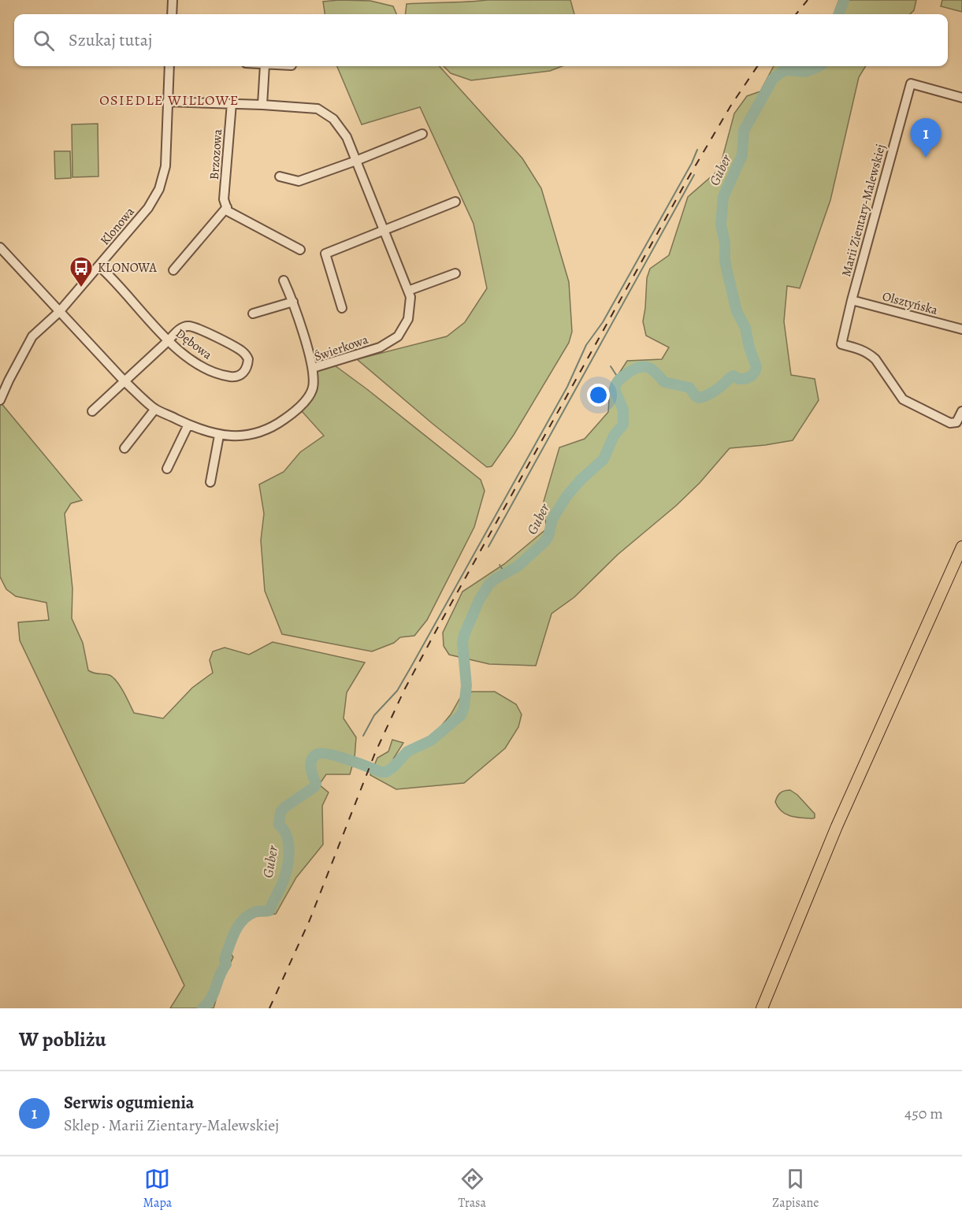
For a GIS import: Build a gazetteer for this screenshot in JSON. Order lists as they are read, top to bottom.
{
  "streets": {
    "street": [
      "Brzozowa",
      "Marii Zientary-Malewskiej",
      "Klonowa",
      "Olsztyńska",
      "Dębowa",
      "Świerkowa"
    ]
  },
  "crossings": [
    ["Brzozowa", "Świerkowa"],
    ["Marii Zientary-Malewskiej", "Olsztyńska"],
    ["Klonowa", "Dębowa"],
    ["Klonowa", "Świerkowa"]
  ],
  "districts": ["OSIEDLE WILLOWE"],
  "water": ["Guber"],
  "places": {
    "bus stop": ["KLONOWA"]
  },
  "page": {
    "search": "Szukaj tutaj",
    "pins": "1",
    "heading": "W pobliżu",
    "list": [
      {
        "mark": "1",
        "name": "Serwis ogumienia",
        "note": "Sklep · Marii Zientary-Malewskiej",
        "value": "450 m"
      }
    ],
    "nav": ["Mapa", "Trasa", "Zapisane"]
  }
}
